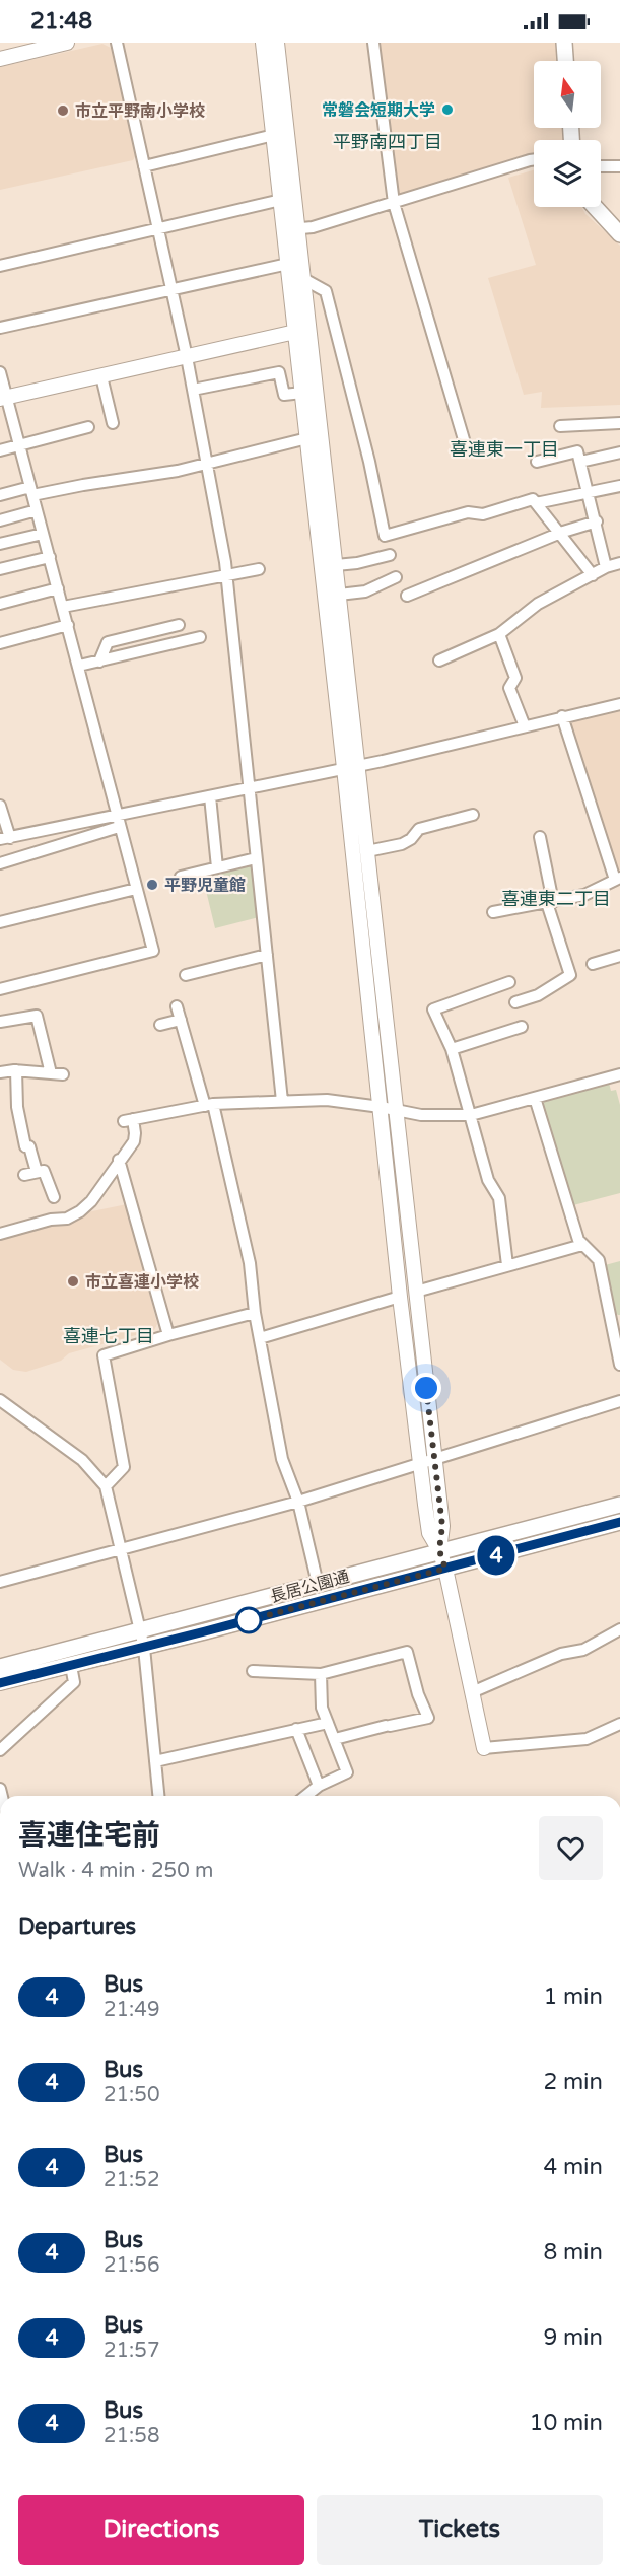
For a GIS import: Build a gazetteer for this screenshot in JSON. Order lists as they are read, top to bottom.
{
  "streets": {
    "main road": ["長居公園通"]
  },
  "districts": [
    "平野南四丁目",
    "喜連東一丁目",
    "喜連東二丁目",
    "喜連七丁目"
  ],
  "places": [
    "常磐会短期大学",
    "市立平野南小学校",
    "平野児童館",
    "市立喜連小学校"
  ],
  "lines": ["bus line 4"],
  "north": "top",
  "page": {
    "status": "21:48",
    "on_map": "4",
    "heading": [
      ["喜連住宅前", "Walk · 4 min · 250 m"],
      "Departures"
    ],
    "list": [
      {
        "mark": "4",
        "name": "Bus",
        "note": "21:49",
        "value": "1 min"
      },
      {
        "mark": "4",
        "name": "Bus",
        "note": "21:50",
        "value": "2 min"
      },
      {
        "mark": "4",
        "name": "Bus",
        "note": "21:52",
        "value": "4 min"
      },
      {
        "mark": "4",
        "name": "Bus",
        "note": "21:56",
        "value": "8 min"
      },
      {
        "mark": "4",
        "name": "Bus",
        "note": "21:57",
        "value": "9 min"
      },
      {
        "mark": "4",
        "name": "Bus",
        "note": "21:58",
        "value": "10 min"
      }
    ],
    "buttons": ["Directions", "Tickets"]
  }
}
